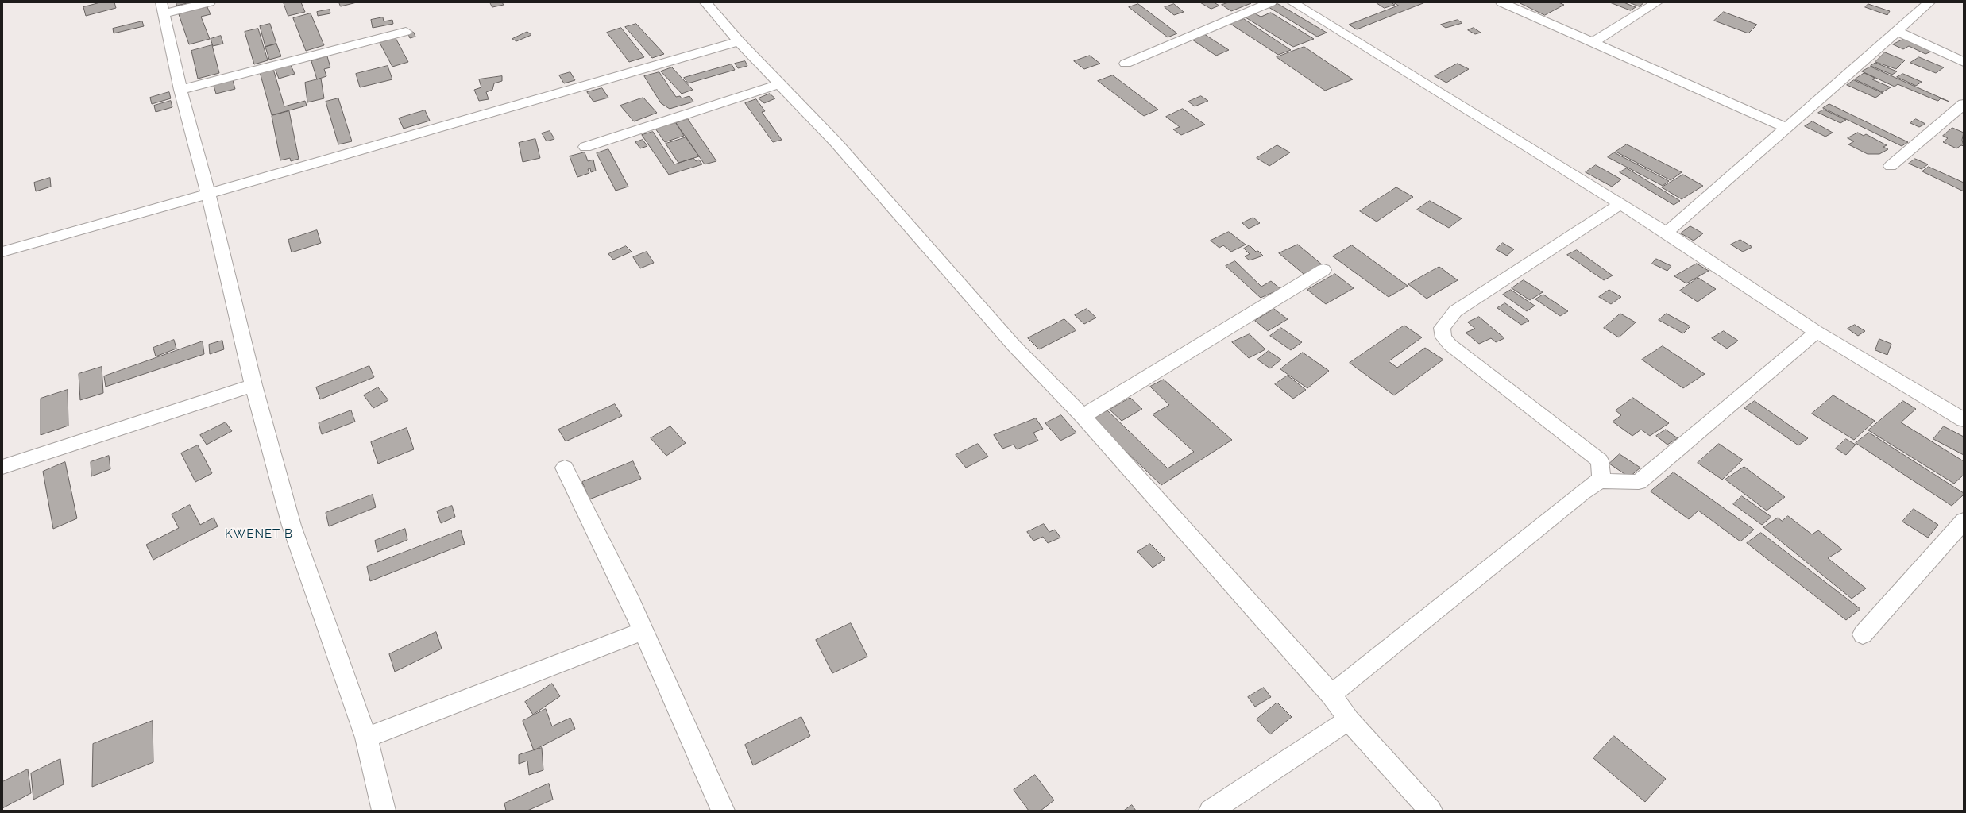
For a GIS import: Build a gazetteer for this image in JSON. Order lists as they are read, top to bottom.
{
  "districts": ["KWENET B"]
}
